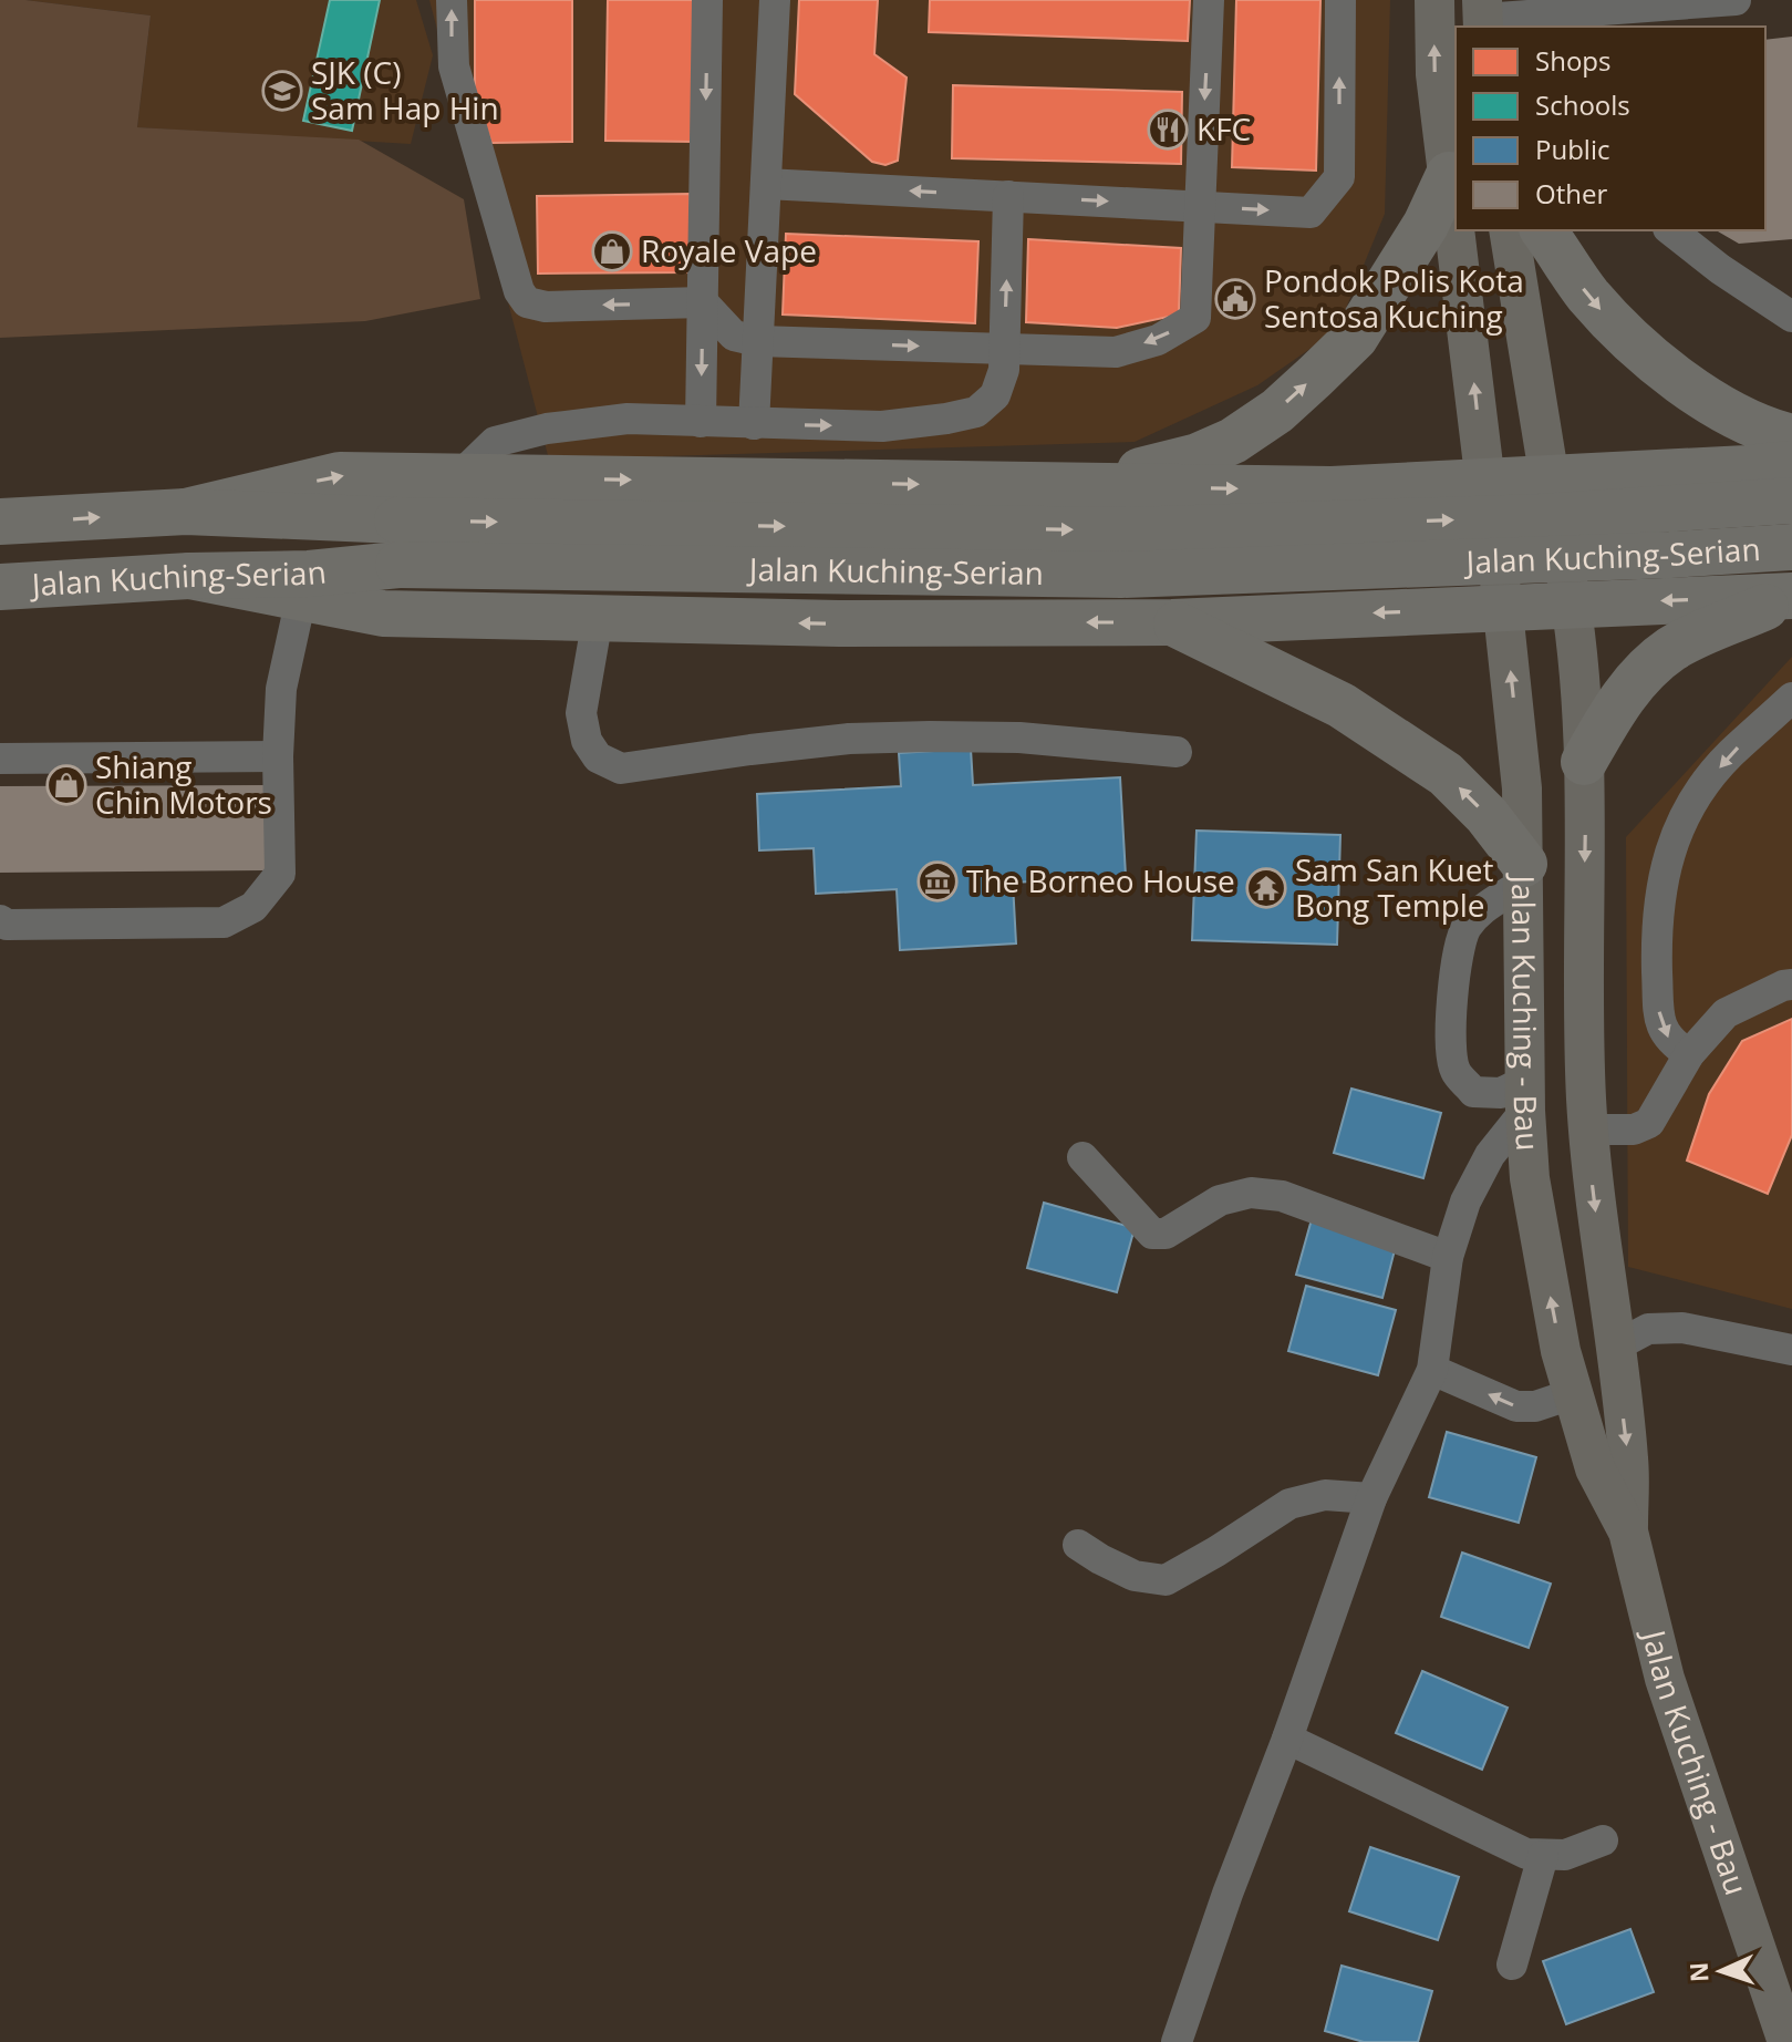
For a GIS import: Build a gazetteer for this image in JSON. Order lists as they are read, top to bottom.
{
  "streets": {
    "highway": ["Jalan Kuching-Serian"],
    "main road": ["Jalan Kuching - Bau"]
  },
  "places": {
    "school or university": ["SJK (C) Sam Hap Hin"],
    "restaurant": ["KFC"],
    "shop": ["Royale Vape", "Shiang Chin Motors"],
    "public building": ["Pondok Polis Kota Sentosa Kuching"],
    "museum": ["The Borneo House"],
    "temple": ["Sam San Kuet Bong Temple"]
  },
  "legend": [
    "Shops",
    "Schools",
    "Public",
    "Other"
  ],
  "north": "left"
}
